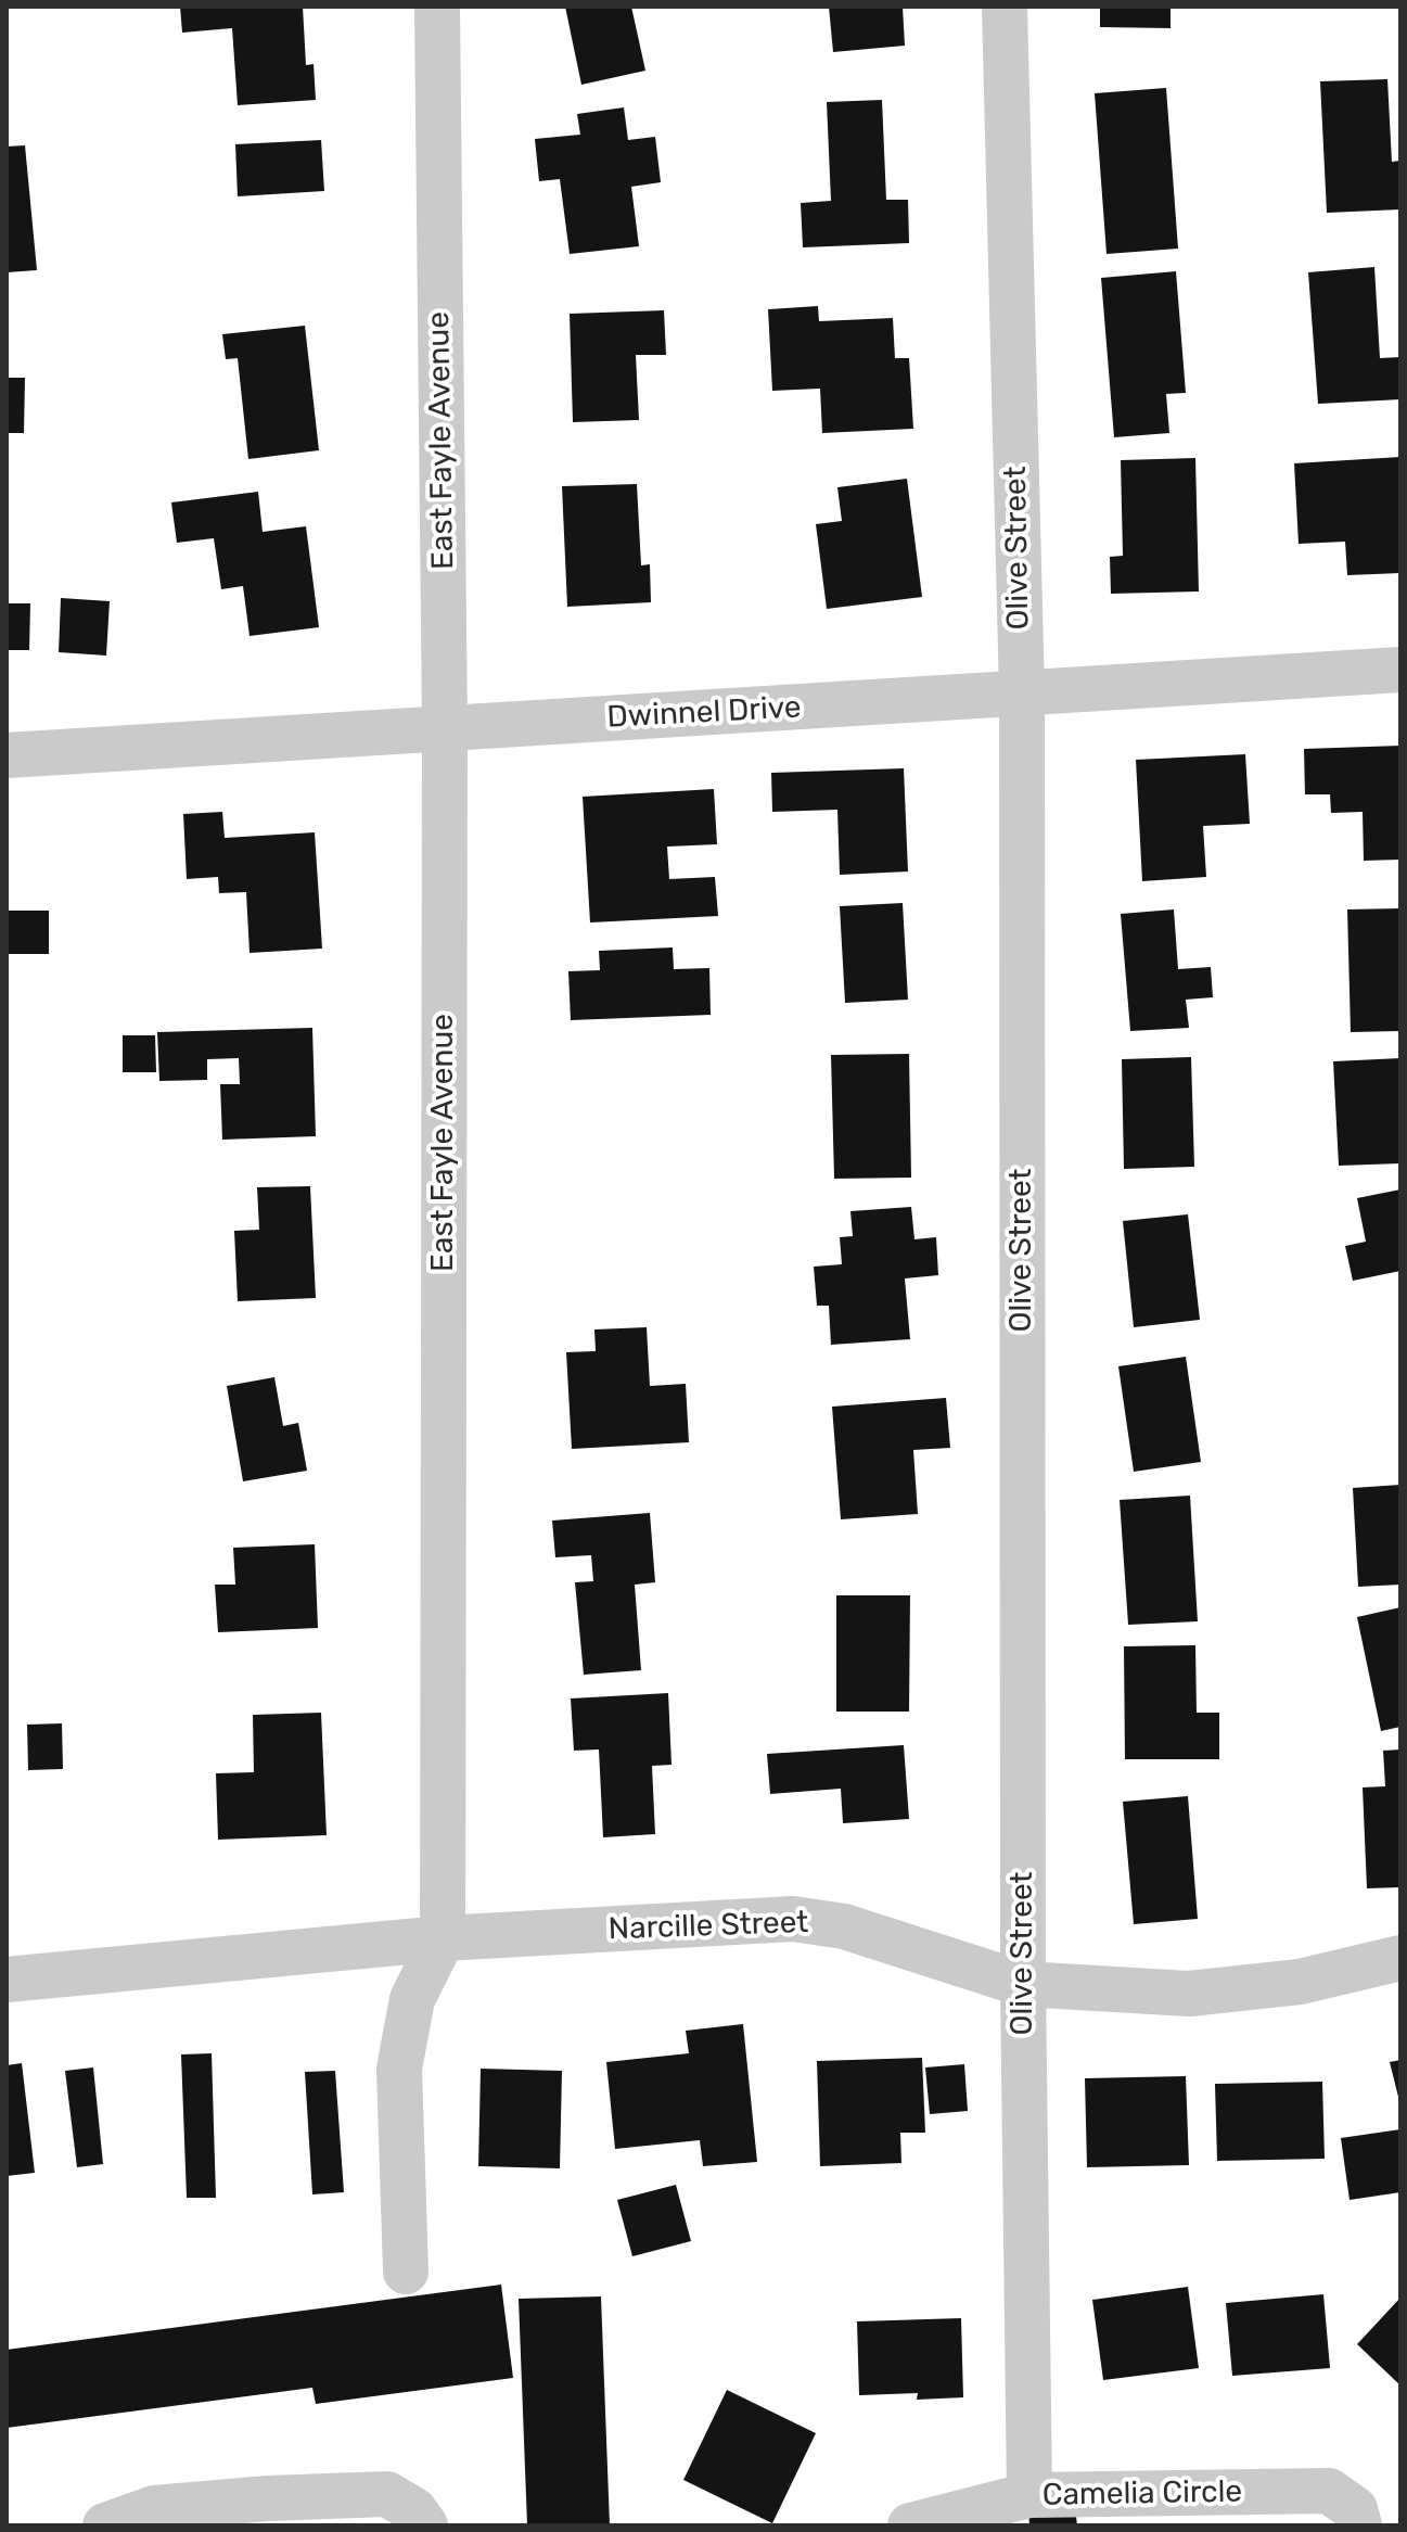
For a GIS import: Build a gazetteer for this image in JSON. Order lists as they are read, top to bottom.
{
  "streets": {
    "street": [
      "East Fayle Avenue",
      "Olive Street",
      "Dwinnel Drive",
      "Narcille Street",
      "Camelia Circle"
    ]
  },
  "crossings": [
    ["East Fayle Avenue", "Dwinnel Drive"],
    ["East Fayle Avenue", "Narcille Street"],
    ["Olive Street", "Dwinnel Drive"],
    ["Olive Street", "Narcille Street"],
    ["Olive Street", "Camelia Circle"]
  ]
}
